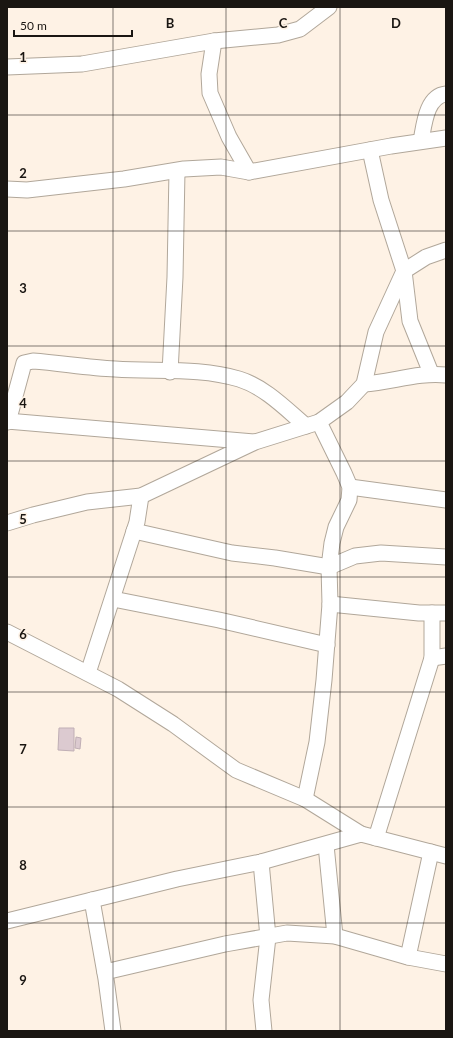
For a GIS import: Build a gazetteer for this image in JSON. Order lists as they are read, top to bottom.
{
  "scale_bar": "50 m",
  "grid": {
    "columns": ["B", "C", "D"],
    "rows": [
      "1",
      "2",
      "3",
      "4",
      "5",
      "6",
      "7",
      "8",
      "9"
    ]
  }
}
